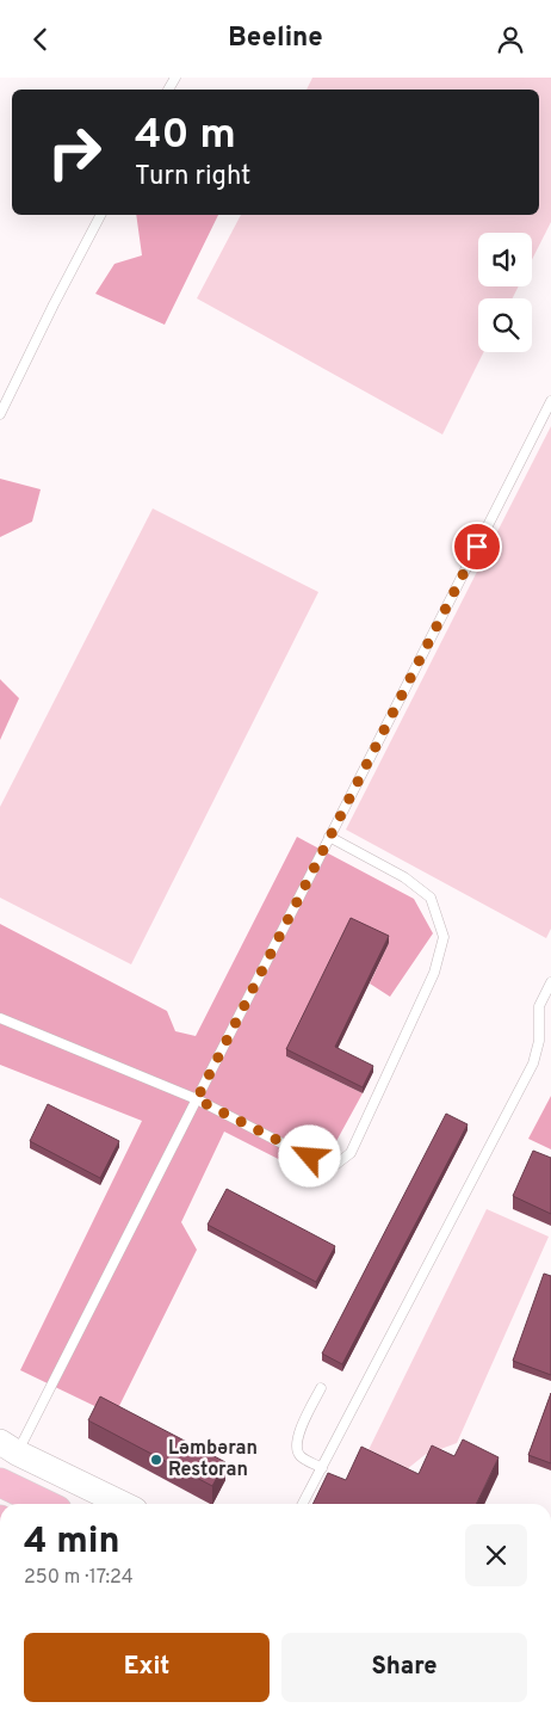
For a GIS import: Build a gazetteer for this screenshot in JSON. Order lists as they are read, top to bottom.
{
  "places": ["Ləmbəran Restoran"],
  "page": {
    "header": "Beeline",
    "turn": ["40 m", "Turn right"],
    "heading": ["4 min", "250 m · 17:24"],
    "buttons": ["Exit", "Share"]
  }
}
